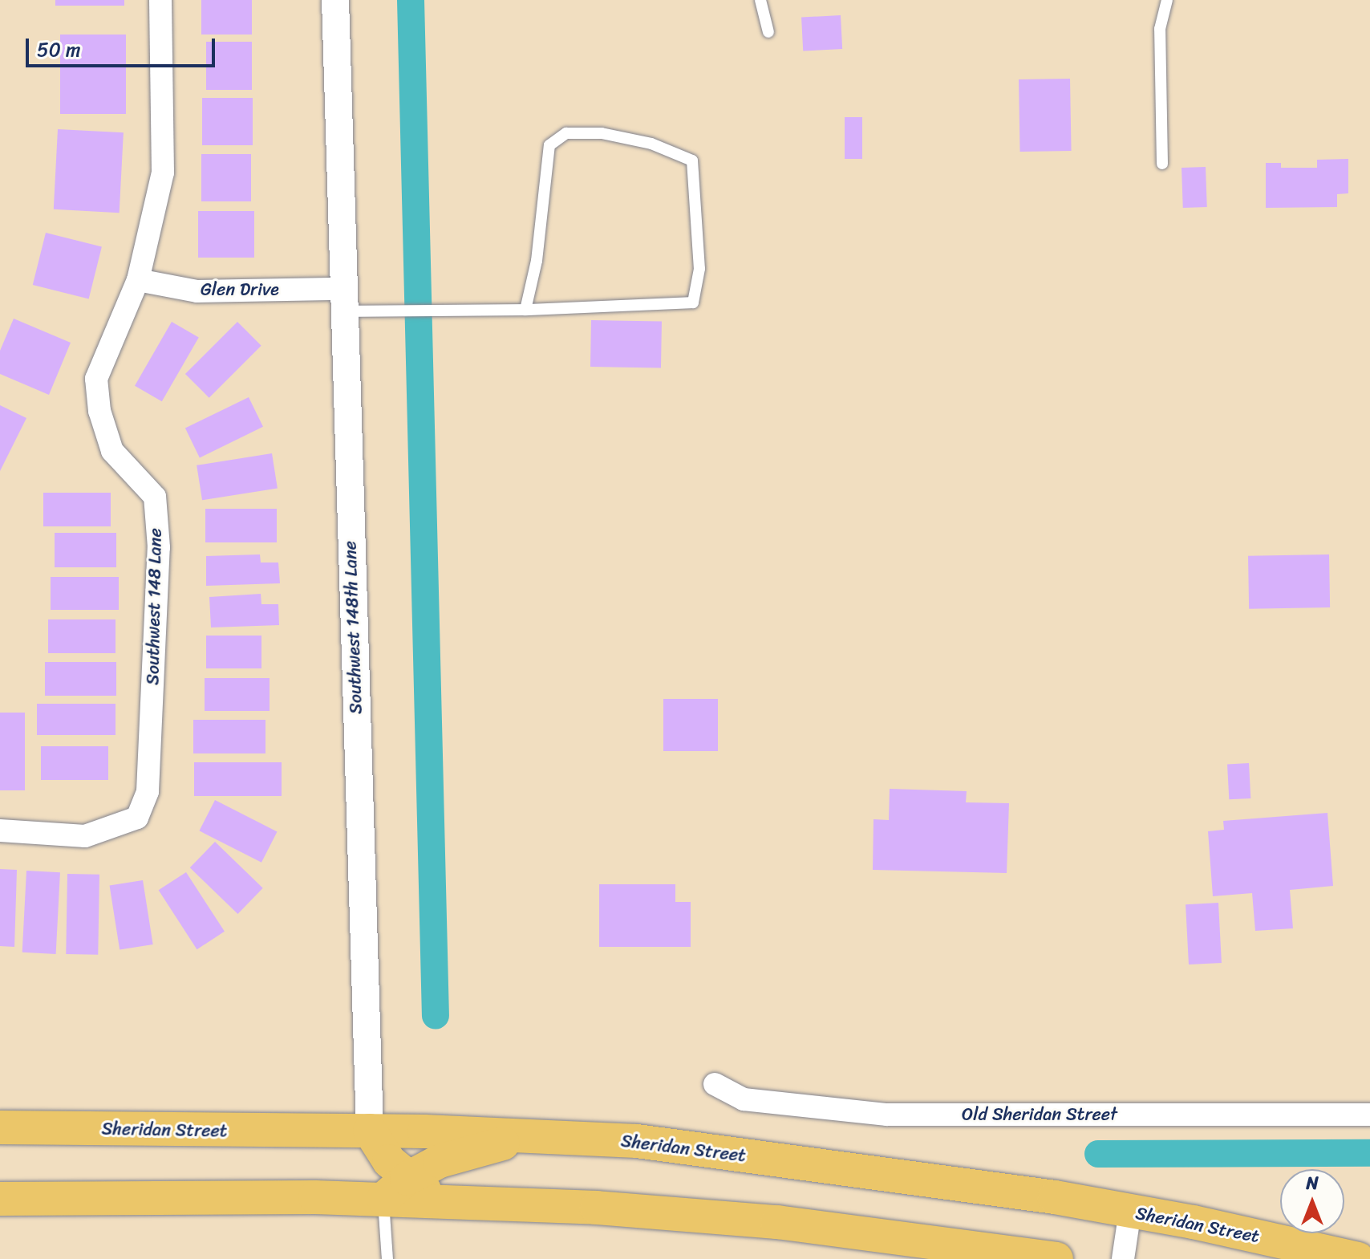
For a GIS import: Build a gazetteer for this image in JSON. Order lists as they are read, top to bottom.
{
  "streets": {
    "main road": ["Sheridan Street"],
    "street": [
      "Glen Drive",
      "Southwest 148 Lane",
      "Southwest 148th Lane",
      "Old Sheridan Street"
    ]
  },
  "crossings": [
    ["Glen Drive", "Southwest 148 Lane"],
    ["Glen Drive", "Southwest 148th Lane"],
    ["Southwest 148th Lane", "Sheridan Street"]
  ],
  "scale_bar": "50 m",
  "north": "top"
}
